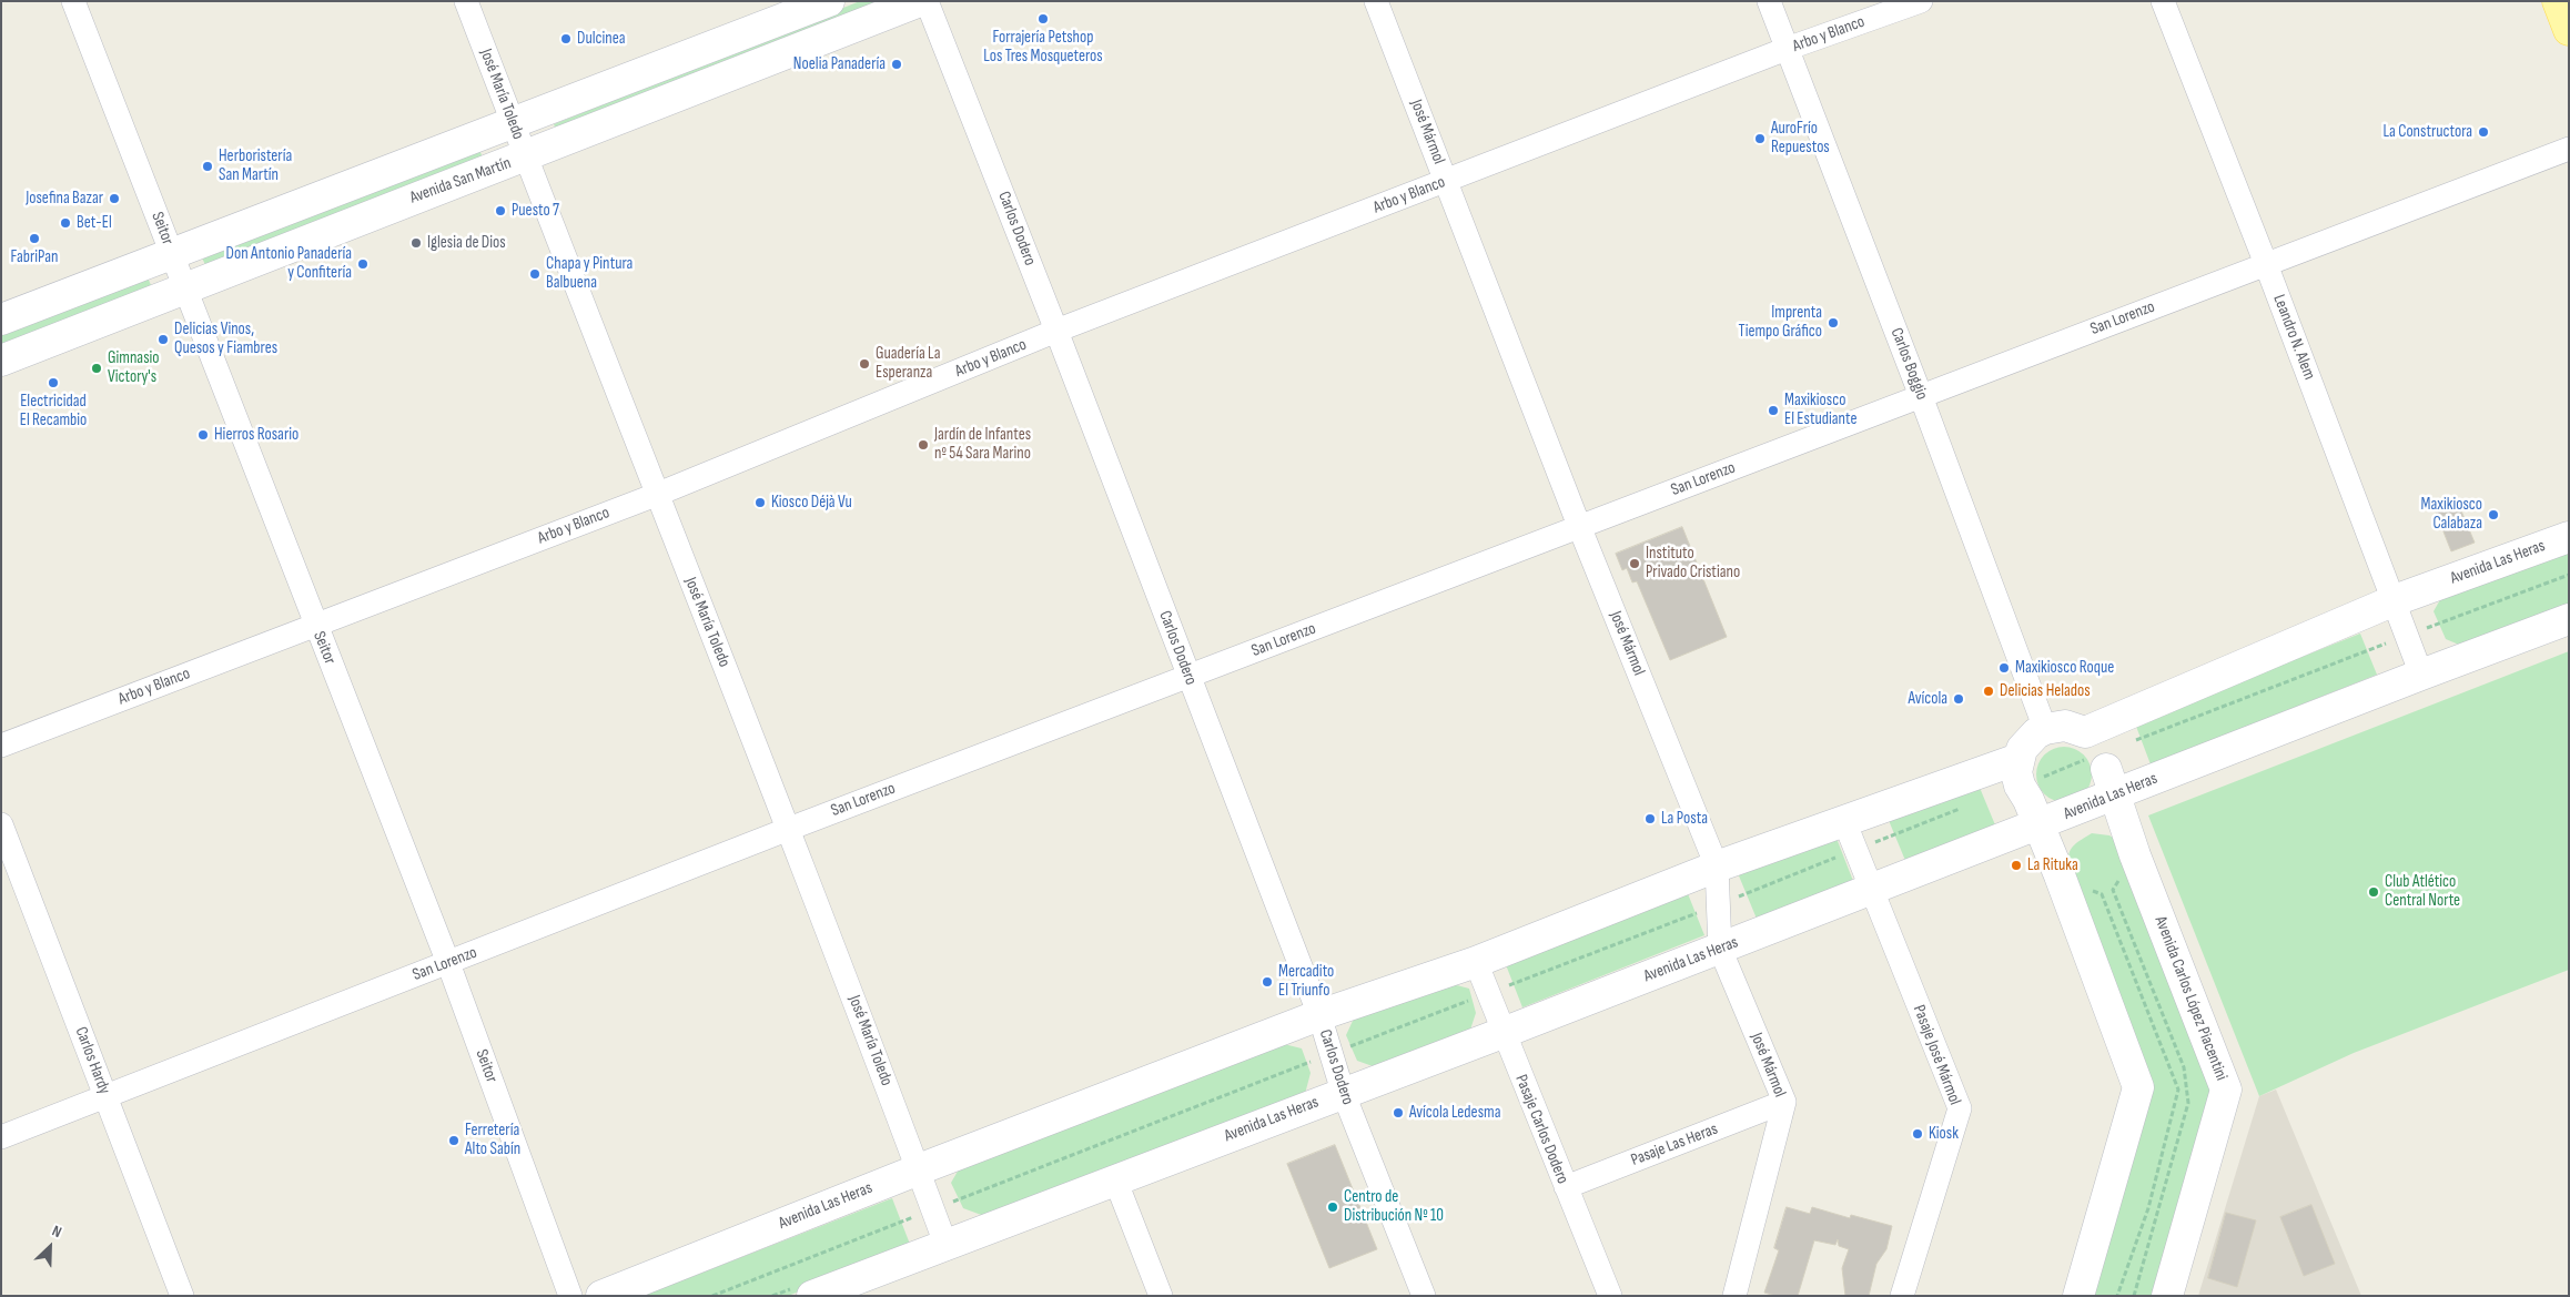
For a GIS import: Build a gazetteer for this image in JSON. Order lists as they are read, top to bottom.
{
  "streets": {
    "main road": ["Avenida San Martín", "Avenida Las Heras", "Avenida Carlos López Piacentini"],
    "street": [
      "Arbo y Blanco",
      "José María Toledo",
      "José Mármol",
      "Seitor",
      "Carlos Dodero",
      "San Lorenzo",
      "Leandro N. Alem",
      "Carlos Boggio",
      "Pasaje José Mármol",
      "Carlos Hardy",
      "Pasaje Carlos Dodero",
      "Pasaje Las Heras"
    ]
  },
  "crossings": [
    ["Arbo y Blanco", "José María Toledo"],
    ["Arbo y Blanco", "José Mármol"],
    ["Arbo y Blanco", "Seitor"],
    ["Arbo y Blanco", "Carlos Dodero"],
    ["Arbo y Blanco", "Carlos Boggio"],
    ["José María Toledo", "Avenida San Martín"],
    ["José María Toledo", "San Lorenzo"],
    ["José María Toledo", "Avenida Las Heras"],
    ["José Mármol", "San Lorenzo"],
    ["José Mármol", "Avenida Las Heras"],
    ["José Mármol", "Pasaje Las Heras"],
    ["Avenida San Martín", "Seitor"],
    ["Seitor", "San Lorenzo"],
    ["Carlos Dodero", "San Lorenzo"],
    ["Carlos Dodero", "Avenida Las Heras"],
    ["San Lorenzo", "Leandro N. Alem"],
    ["San Lorenzo", "Carlos Boggio"],
    ["San Lorenzo", "Carlos Hardy"],
    ["Leandro N. Alem", "Avenida Las Heras"],
    ["Carlos Boggio", "Avenida Las Heras"],
    ["Avenida Las Heras", "Avenida Carlos López Piacentini"],
    ["Avenida Las Heras", "Pasaje José Mármol"],
    ["Avenida Las Heras", "Pasaje Carlos Dodero"],
    ["Pasaje Carlos Dodero", "Pasaje Las Heras"]
  ],
  "places": [
    "Forrajería Petshop Los Tres Mosqueteros",
    "Dulcinea",
    "Noelia Panadería",
    "La Constructora",
    "AuroFrío Repuestos",
    "Herboristería San Martín",
    "Josefina Bazar",
    "Puesto 7",
    "Bet-El",
    "FabriPan",
    "Iglesia de Dios",
    "Don Antonio Panadería y Confitería",
    "Chapa y Pintura Balbuena",
    "Imprenta Tiempo Gráfico",
    "Delicias Vinos, Quesos y Fiambres",
    "Guadería La Esperanza",
    "Gimnasio Victory's",
    "Electricidad El Recambio",
    "Maxikiosco El Estudiante",
    "Hierros Rosario",
    "Jardín de Infantes nº 54 Sara Marino",
    "Kiosco Déjà Vu",
    "Maxikiosco Calabaza",
    "Instituto Privado Cristiano",
    "Maxikiosco Roque",
    "Delicias Helados",
    "Avícola",
    "La Posta",
    "La Rituka",
    "Club Atlético Central Norte",
    "Mercadito El Triunfo",
    "Avícola Ledesma",
    "Kiosk",
    "Ferretería Alto Sabín",
    "Centro de Distribución Nº 10"
  ],
  "north": "top right"
}
